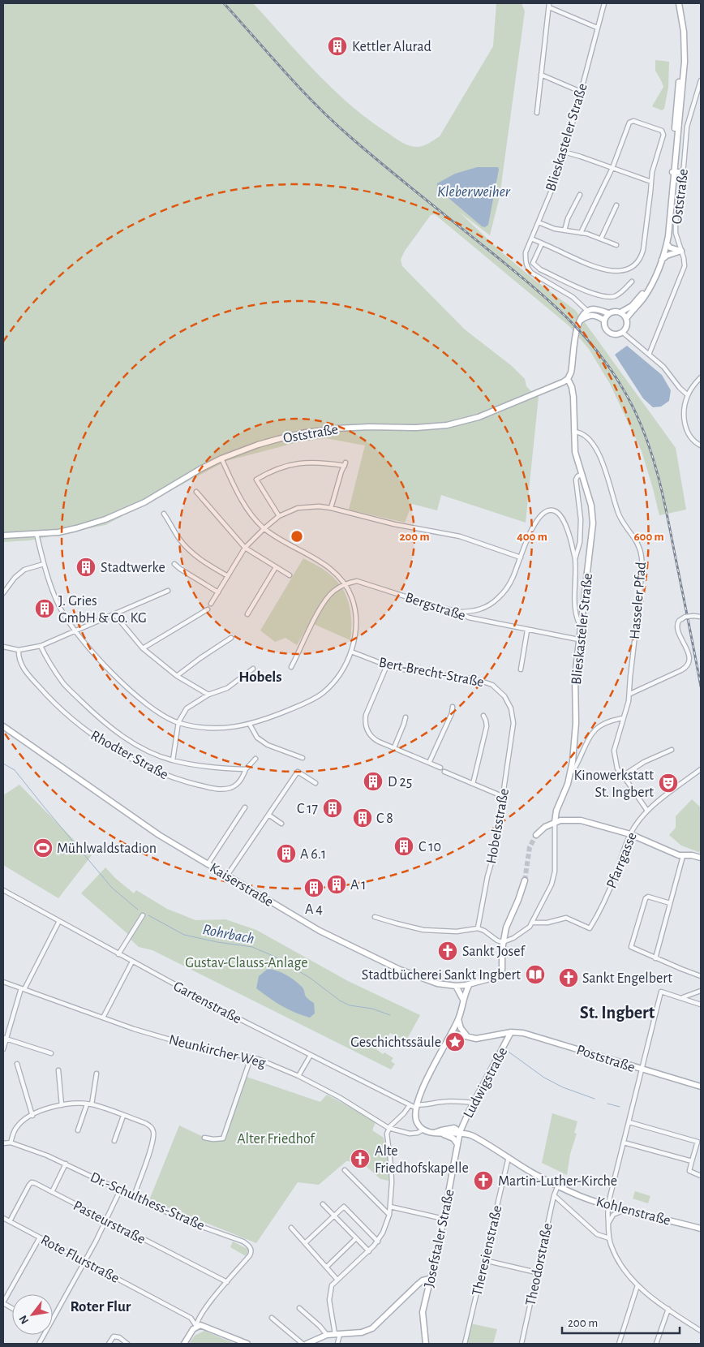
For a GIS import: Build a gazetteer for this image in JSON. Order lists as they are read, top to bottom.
{
  "streets": {
    "main road": [
      "Blieskasteler Straße",
      "Oststraße",
      "Kaiserstraße",
      "Poststraße",
      "Ludwigstraße",
      "Kohlenstraße",
      "Josefstaler Straße"
    ],
    "street": [
      "Hasseler Pfad",
      "Bergstraße",
      "Bert-Brecht-Straße",
      "Rhodter Straße",
      "Hobelsstraße",
      "Pfarrgasse",
      "Gartenstraße",
      "Neunkircher Weg",
      "Dr.-Schulthess-Straße",
      "Pasteurstraße",
      "Theresienstraße",
      "Rote Flurstraße",
      "Theodorstraße"
    ]
  },
  "crossings": [
    ["Blieskasteler Straße", "Oststraße"],
    ["Blieskasteler Straße", "Hasseler Pfad"],
    ["Blieskasteler Straße", "Bergstraße"],
    ["Blieskasteler Straße", "Pfarrgasse"],
    ["Hasseler Pfad", "Pfarrgasse"],
    ["Bert-Brecht-Straße", "Hobelsstraße"],
    ["Poststraße", "Ludwigstraße"],
    ["Ludwigstraße", "Kohlenstraße"],
    ["Ludwigstraße", "Josefstaler Straße"],
    ["Dr.-Schulthess-Straße", "Pasteurstraße"],
    ["Kohlenstraße", "Josefstaler Straße"],
    ["Kohlenstraße", "Theresienstraße"],
    ["Kohlenstraße", "Theodorstraße"],
    ["Pasteurstraße", "Rote Flurstraße"]
  ],
  "districts": ["Hobels", "St. Ingbert", "Roter Flur"],
  "water": ["Kleberweiher", "Rohrbach"],
  "parks": ["Gustav-Clauss-Anlage", "Alter Friedhof"],
  "places": {
    "building": [
      "Kettler Alurad",
      "Stadtwerke",
      "J. Gries GmbH & Co. KG",
      "D 25",
      "C 17",
      "C 8",
      "C 10",
      "A 6.1",
      "A 1",
      "A 4"
    ],
    "theatre": ["Kinowerkstatt St. Ingbert"],
    "sports": ["Mühlwaldstadion"],
    "church": [
      "Sankt Josef",
      "Sankt Engelbert",
      "Alte Friedhofskapelle",
      "Martin-Luther-Kirche"
    ],
    "library": ["Stadtbücherei Sankt Ingbert"],
    "place": ["Geschichtssäule"]
  },
  "scale_bar": "200 m",
  "north": "bottom left",
  "rings": ["200 m", "400 m", "600 m"]
}
